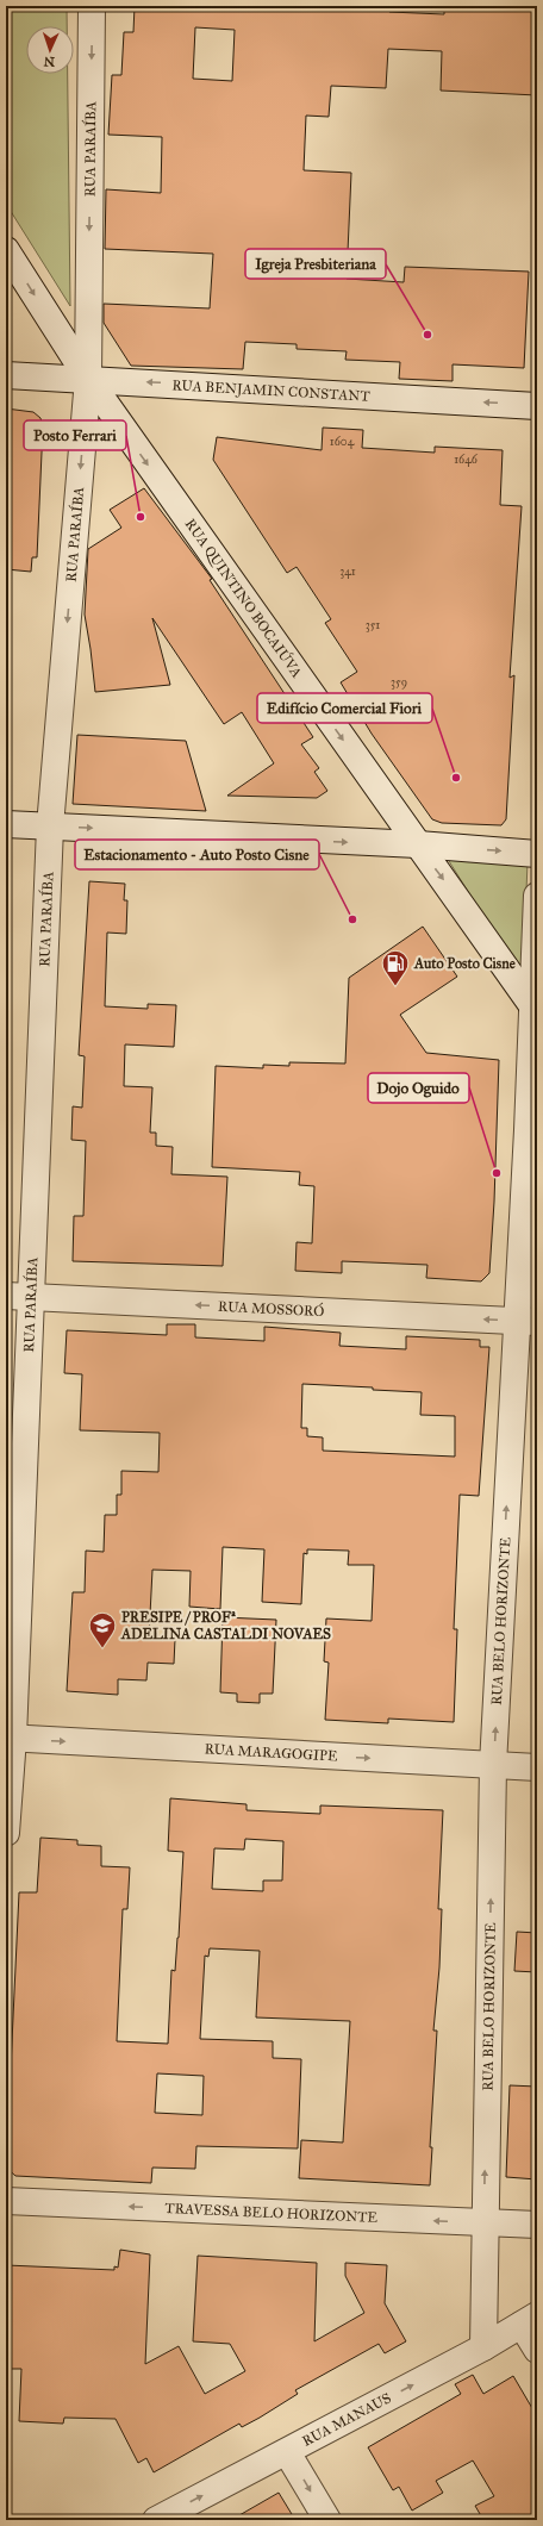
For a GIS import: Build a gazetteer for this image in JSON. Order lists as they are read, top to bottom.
{
  "streets": {
    "street": [
      "RUA PARAÍBA",
      "RUA BENJAMIN CONSTANT",
      "RUA QUINTINO BOCAIÚVA",
      "RUA MOSSORÓ",
      "RUA BELO HORIZONTE",
      "RUA MARAGOGIPE",
      "TRAVESSA BELO HORIZONTE",
      "RUA MANAUS"
    ]
  },
  "crossings": [
    ["RUA PARAÍBA", "RUA BENJAMIN CONSTANT"],
    ["RUA PARAÍBA", "RUA QUINTINO BOCAIÚVA"],
    ["RUA PARAÍBA", "RUA MOSSORÓ"],
    ["RUA PARAÍBA", "RUA MARAGOGIPE"],
    ["RUA BENJAMIN CONSTANT", "RUA QUINTINO BOCAIÚVA"],
    ["RUA QUINTINO BOCAIÚVA", "RUA BELO HORIZONTE"],
    ["RUA MOSSORÓ", "RUA BELO HORIZONTE"],
    ["RUA BELO HORIZONTE", "RUA MARAGOGIPE"],
    ["RUA BELO HORIZONTE", "TRAVESSA BELO HORIZONTE"],
    ["RUA BELO HORIZONTE", "RUA MANAUS"]
  ],
  "one_way": [
    "RUA PARAÍBA",
    "RUA BENJAMIN CONSTANT",
    "RUA QUINTINO BOCAIÚVA",
    "RUA MOSSORÓ",
    "RUA BELO HORIZONTE",
    "RUA MARAGOGIPE",
    "TRAVESSA BELO HORIZONTE",
    "RUA MANAUS"
  ],
  "places": {
    "other": [
      "Igreja Presbiteriana",
      "Posto Ferrari",
      "Edifício Comercial Fiori",
      "Estacionamento - Auto Posto Cisne",
      "Dojo Oguido"
    ],
    "fuel station": ["Auto Posto Cisne"],
    "school or university": ["PRESIPE / PROFª ADELINA CASTALDI NOVAES"]
  },
  "house_numbers": [
    "1604",
    "1646",
    "341",
    "351",
    "359"
  ],
  "north": "bottom"
}
